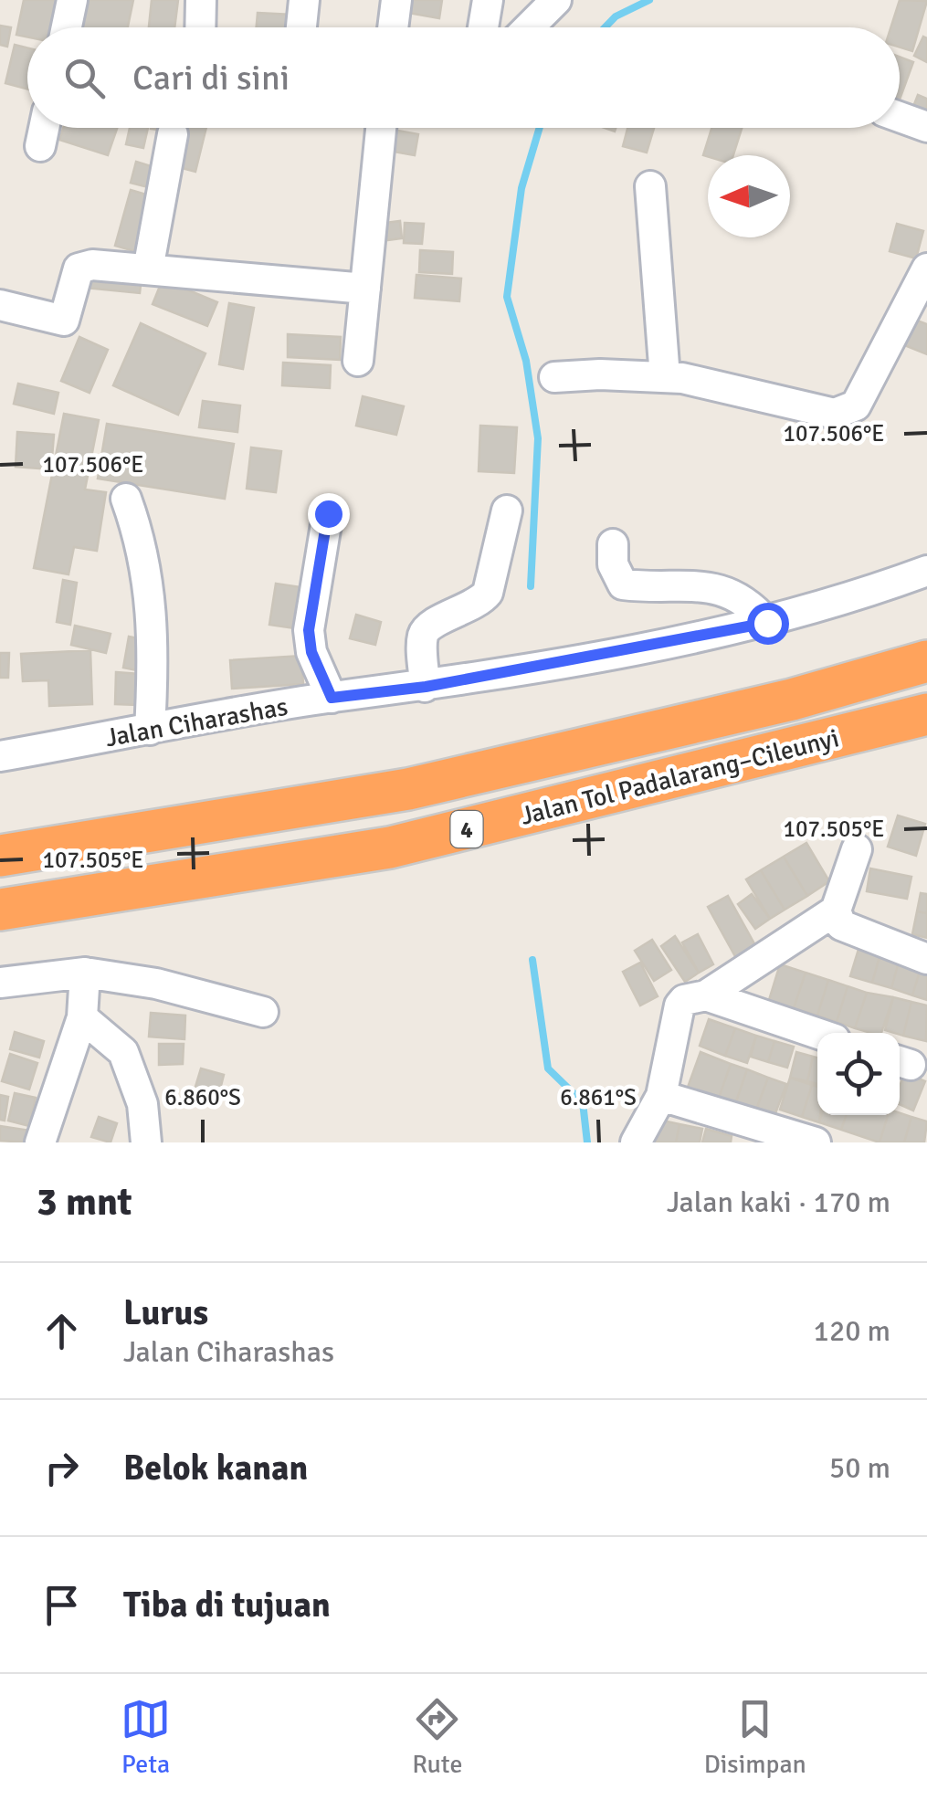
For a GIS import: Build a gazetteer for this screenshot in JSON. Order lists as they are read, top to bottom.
{
  "streets": {
    "highway": ["Jalan Tol Padalarang–Cileunyi", "4"],
    "street": ["Jalan Ciharashas"]
  },
  "north": "left",
  "page": {
    "search": "Cari di sini",
    "heading": ["3 mnt", "Jalan kaki · 170 m"],
    "list": [
      ["Lurus", "Jalan Ciharashas", "120 m"],
      ["Belok kanan", "50 m"],
      "Tiba di tujuan"
    ],
    "nav": ["Peta", "Rute", "Disimpan"]
  },
  "coordinates": [
    "107.506°E",
    "107.505°E",
    "6.860°S",
    "6.861°S"
  ]
}
